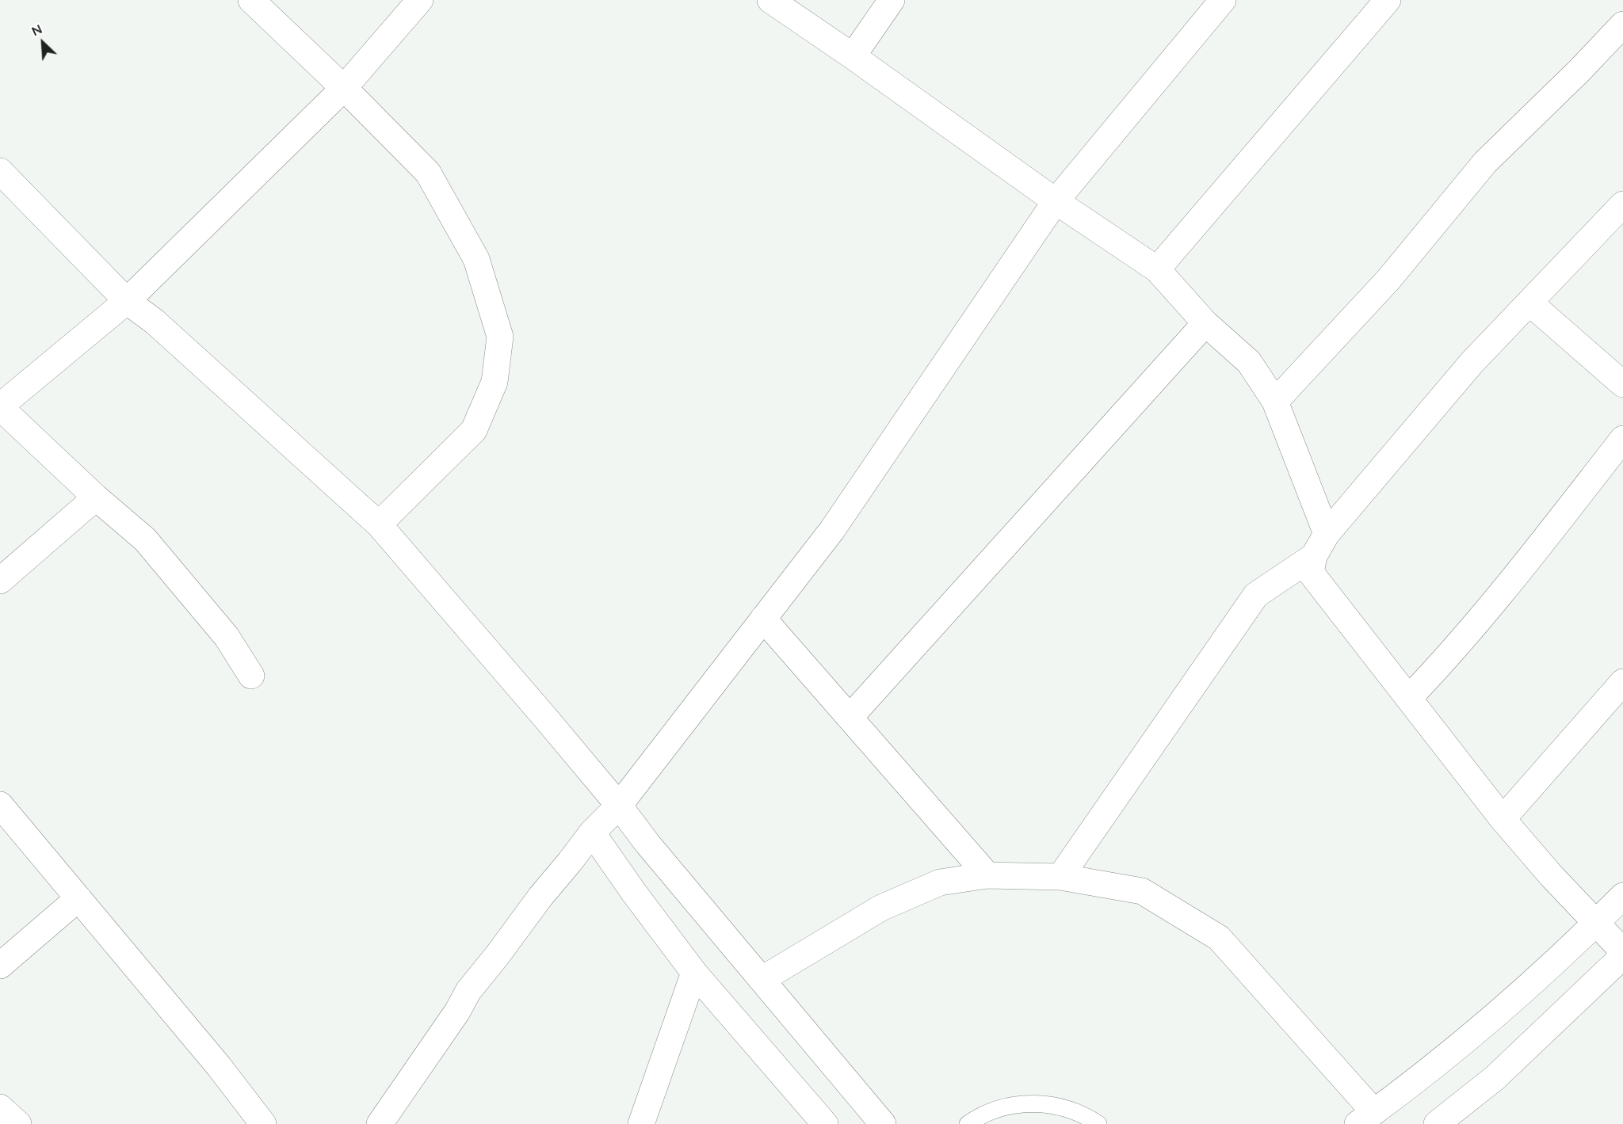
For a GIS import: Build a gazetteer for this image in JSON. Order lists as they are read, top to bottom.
{
  "north": "top left"
}
